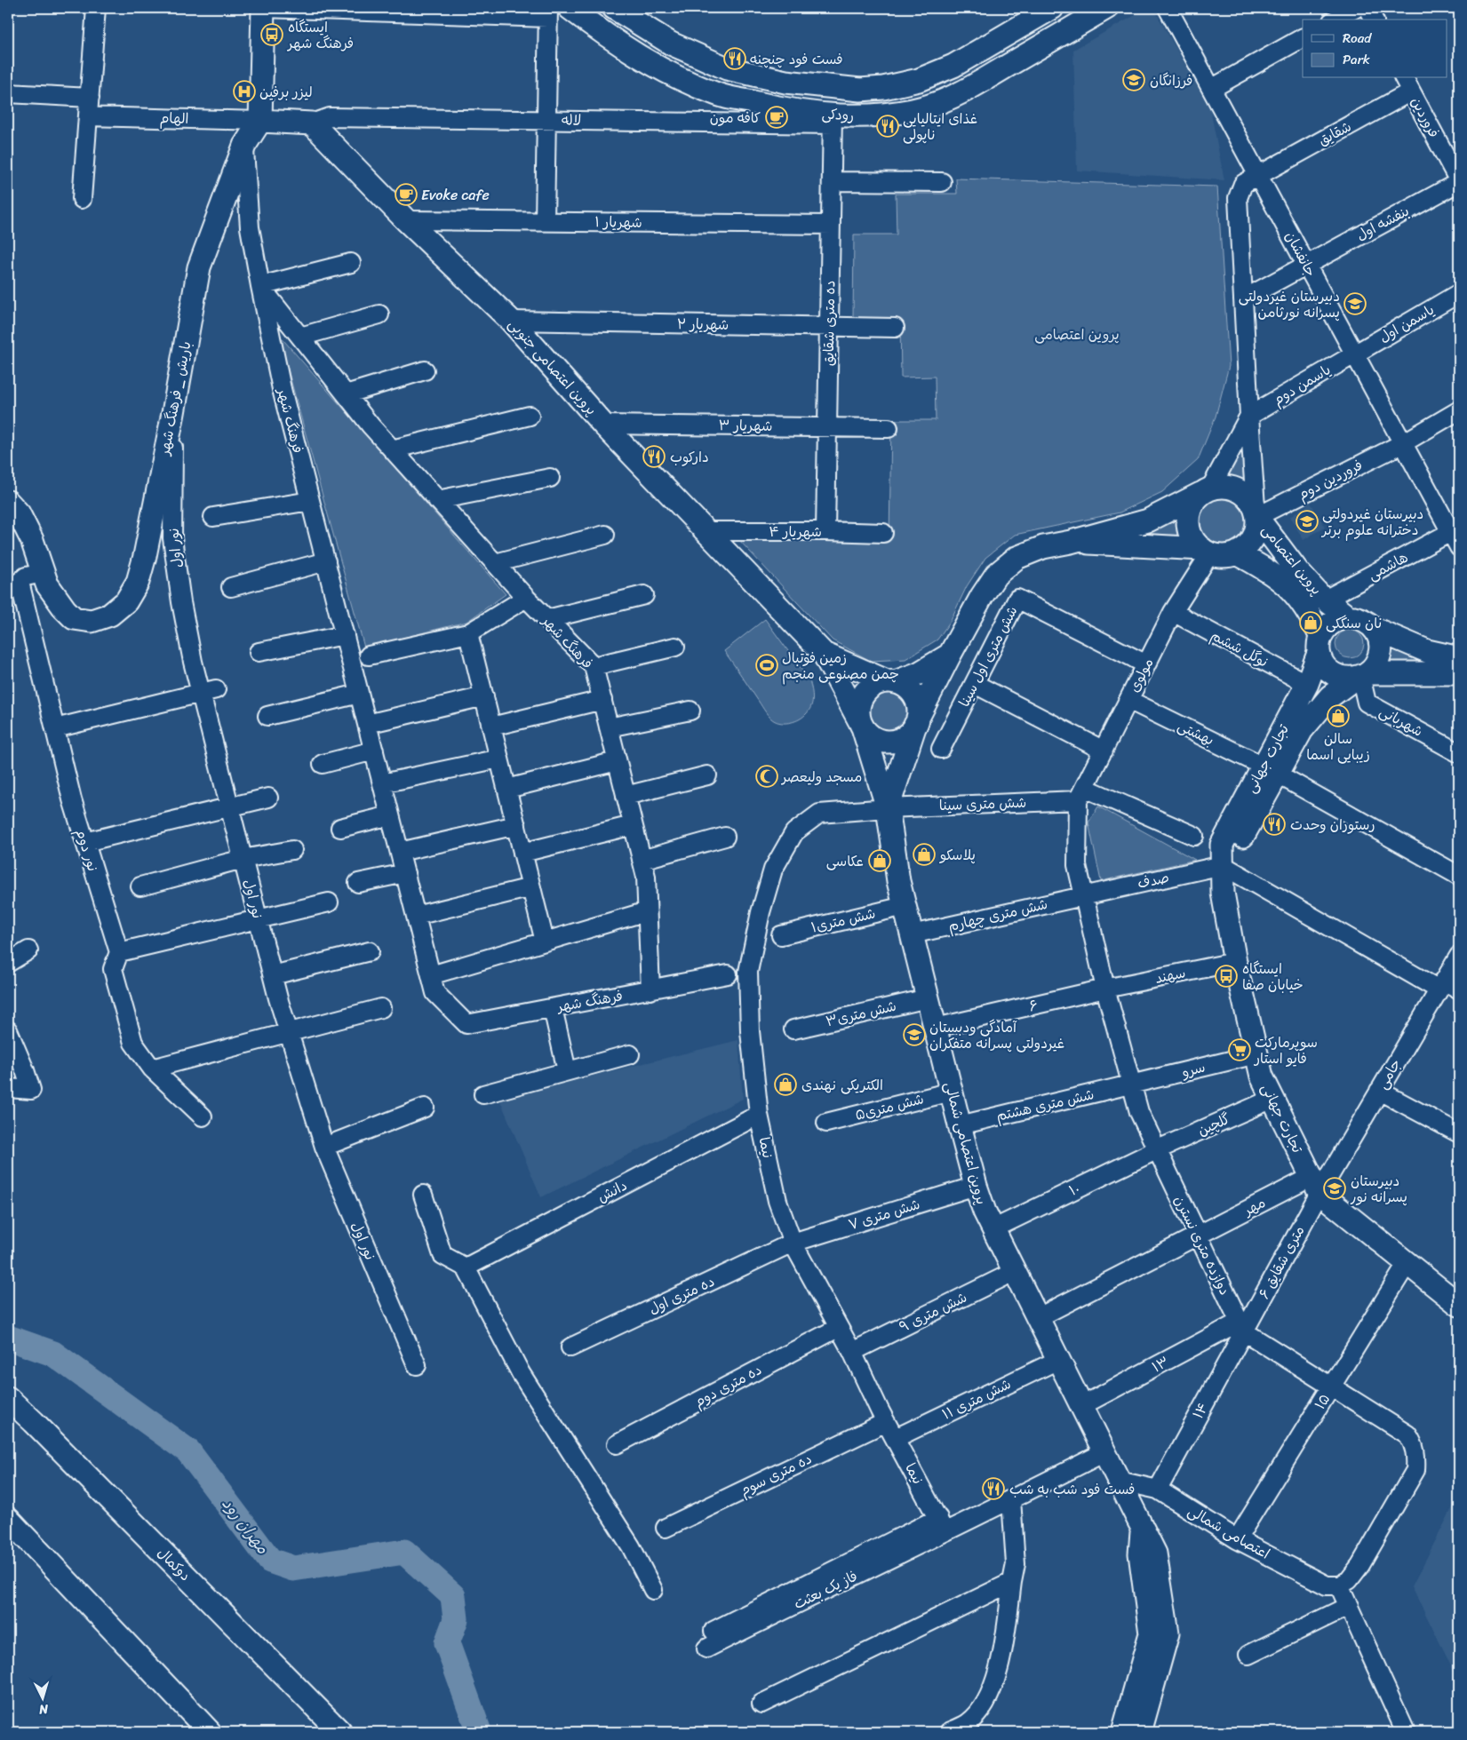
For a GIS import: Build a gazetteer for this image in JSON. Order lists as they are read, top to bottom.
{
  "streets": {
    "main road": [
      "رودکى",
      "پروین اعتصامی جنوبی",
      "باریش _ فرهنگ شهر",
      "پروین اعتصامی",
      "تجارت جهانی",
      "پروین اعتصامی شمالی",
      "دوکمال"
    ],
    "street": [
      "فروردین",
      "الهام",
      "لاله",
      "شقایق",
      "شهریار ۱",
      "بنفشه اول",
      "جانفشان",
      "ده متری شقایق",
      "یاسمن اول",
      "شهریار ۲",
      "یاسمن دوم",
      "فرهنگ شهر",
      "شهریار ۳",
      "فروردین دوم",
      "شهریار ۴",
      "نور اول",
      "هاشمی",
      "نوگل ششم",
      "شش متری اول سینا",
      "مولوی",
      "شهربانی",
      "بهشتی",
      "شش متری سینا",
      "نور دوم",
      "صدف",
      "شش متری چهارم",
      "شش متری۱",
      "سهند",
      "۶",
      "شش متری۳",
      "سرو",
      "جامی",
      "شش متری هشتم",
      "۵شش متری",
      "گلچین",
      "نیما",
      "۱۰",
      "دانش",
      "مهر",
      "۷ شش متری",
      "دوازده متری نسترن",
      "۶ متری شقایق",
      "ده متری اول",
      "۹ شش متری",
      "۱۳",
      "ده متری دوم",
      "۱۱ شش متری",
      "۱۵",
      "۱۴",
      "ده متری سوم",
      "اعتصامی شمالی",
      "فاز یک بعثت"
    ]
  },
  "crossings": [
    ["رودکى", "لاله"],
    ["رودکى", "ده متری شقایق"],
    ["فروردین", "شقایق"],
    ["فروردین", "بنفشه اول"],
    ["الهام", "باریش _ فرهنگ شهر"],
    ["لاله", "ده متری شقایق"],
    ["لاله", "پروین اعتصامی جنوبی"],
    ["شقایق", "بنفشه اول"],
    ["شقایق", "جانفشان"],
    ["شقایق", "یاسمن دوم"],
    ["شقایق", "فروردین دوم"],
    ["شقایق", "پروین اعتصامی"],
    ["شقایق", "مولوی"],
    ["شهریار ۱", "ده متری شقایق"],
    ["شهریار ۱", "پروین اعتصامی جنوبی"],
    ["بنفشه اول", "جانفشان"],
    ["جانفشان", "یاسمن اول"],
    ["جانفشان", "یاسمن دوم"],
    ["جانفشان", "فروردین دوم"],
    ["جانفشان", "هاشمی"],
    ["ده متری شقایق", "شهریار ۲"],
    ["ده متری شقایق", "شهریار ۳"],
    ["ده متری شقایق", "شهریار ۴"],
    ["یاسمن اول", "یاسمن دوم"],
    ["شهریار ۲", "پروین اعتصامی جنوبی"],
    ["پروین اعتصامی جنوبی", "شهریار ۳"],
    ["پروین اعتصامی جنوبی", "شهریار ۴"],
    ["پروین اعتصامی جنوبی", "پروین اعتصامی شمالی"],
    ["باریش _ فرهنگ شهر", "نور اول"],
    ["باریش _ فرهنگ شهر", "نور دوم"],
    ["فروردین دوم", "پروین اعتصامی"],
    ["فروردین دوم", "مولوی"],
    ["پروین اعتصامی", "هاشمی"],
    ["پروین اعتصامی", "مولوی"],
    ["پروین اعتصامی", "شهربانی"],
    ["پروین اعتصامی", "تجارت جهانی"],
    ["نوگل ششم", "مولوی"],
    ["نوگل ششم", "تجارت جهانی"],
    ["شش متری اول سینا", "مولوی"],
    ["مولوی", "بهشتی"],
    ["مولوی", "شش متری سینا"],
    ["مولوی", "دوازده متری نسترن"],
    ["شهربانی", "تجارت جهانی"],
    ["بهشتی", "تجارت جهانی"],
    ["تجارت جهانی", "صدف"],
    ["تجارت جهانی", "سهند"],
    ["تجارت جهانی", "سرو"],
    ["تجارت جهانی", "جامی"],
    ["تجارت جهانی", "گلچین"],
    ["تجارت جهانی", "مهر"],
    ["تجارت جهانی", "۶ متری شقایق"],
    ["تجارت جهانی", "۱۵"],
    ["شش متری سینا", "پروین اعتصامی شمالی"],
    ["شش متری سینا", "نیما"],
    ["شش متری سینا", "دوازده متری نسترن"],
    ["صدف", "شش متری چهارم"],
    ["صدف", "دوازده متری نسترن"],
    ["شش متری چهارم", "پروین اعتصامی شمالی"],
    ["شش متری چهارم", "دوازده متری نسترن"],
    ["شش متری۱", "پروین اعتصامی شمالی"],
    ["سهند", "۶"],
    ["سهند", "دوازده متری نسترن"],
    ["۶", "پروین اعتصامی شمالی"],
    ["۶", "دوازده متری نسترن"],
    ["شش متری۳", "پروین اعتصامی شمالی"],
    ["سرو", "شش متری هشتم"],
    ["سرو", "دوازده متری نسترن"],
    ["جامی", "مهر"],
    ["جامی", "۶ متری شقایق"],
    ["شش متری هشتم", "پروین اعتصامی شمالی"],
    ["شش متری هشتم", "دوازده متری نسترن"],
    ["۵شش متری", "پروین اعتصامی شمالی"],
    ["گلچین", "۱۰"],
    ["گلچین", "دوازده متری نسترن"],
    ["پروین اعتصامی شمالی", "نیما"],
    ["پروین اعتصامی شمالی", "۱۰"],
    ["پروین اعتصامی شمالی", "مهر"],
    ["پروین اعتصامی شمالی", "۷ شش متری"],
    ["پروین اعتصامی شمالی", "۹ شش متری"],
    ["پروین اعتصامی شمالی", "۱۳"],
    ["پروین اعتصامی شمالی", "۱۱ شش متری"],
    ["پروین اعتصامی شمالی", "اعتصامی شمالی"],
    ["نیما", "دانش"],
    ["نیما", "۷ شش متری"],
    ["نیما", "ده متری اول"],
    ["نیما", "۹ شش متری"],
    ["نیما", "ده متری دوم"],
    ["نیما", "۱۱ شش متری"],
    ["نیما", "ده متری سوم"],
    ["نیما", "فاز یک بعثت"],
    ["۱۰", "دوازده متری نسترن"],
    ["مهر", "دوازده متری نسترن"],
    ["مهر", "۶ متری شقایق"],
    ["۷ شش متری", "ده متری اول"],
    ["دوازده متری نسترن", "۶ متری شقایق"],
    ["دوازده متری نسترن", "۱۳"],
    ["دوازده متری نسترن", "۱۴"],
    ["۶ متری شقایق", "۱۳"],
    ["۶ متری شقایق", "۱۴"],
    ["۱۳", "۱۴"],
    ["۱۵", "اعتصامی شمالی"],
    ["۱۴", "اعتصامی شمالی"]
  ],
  "water": ["مهران رود"],
  "parks": ["پروین اعتصامى"],
  "places": {
    "bus stop": ["ایستگاه فرهنگ شهر", "ایستگاه خیابان صفا"],
    "restaurant": [
      "فست فود چنچنه",
      "غذای ایتالیایی ناپولی",
      "دارکوب",
      "رستوران وحدت",
      "فست فود شب به شب"
    ],
    "school or university": [
      "فرزانگان",
      "دبیرستان غیردولتی پسرانه نورثامن",
      "دبیرستان غیردولتی دخترانه علوم برتر",
      "آمادگی ودبستان غیردولتی پسرانه متفکران",
      "دبیرستان پسرانه نور"
    ],
    "hospital": ["لیزر برفین"],
    "cafe": ["کافه مون", "Evoke cafe"],
    "shop": [
      "نان سنگکى",
      "سالن زیبایی اسما",
      "پلاسکو",
      "عکاسی",
      "الکتریکی نهندی"
    ],
    "sports": ["زمین فوتبال چمن مصنوعی منجم"],
    "mosque": ["مسجد ولیعصر"],
    "supermarket": ["سوپرمارکت فایو استار"]
  },
  "legend": ["Road", "Park"],
  "north": "bottom"
}
